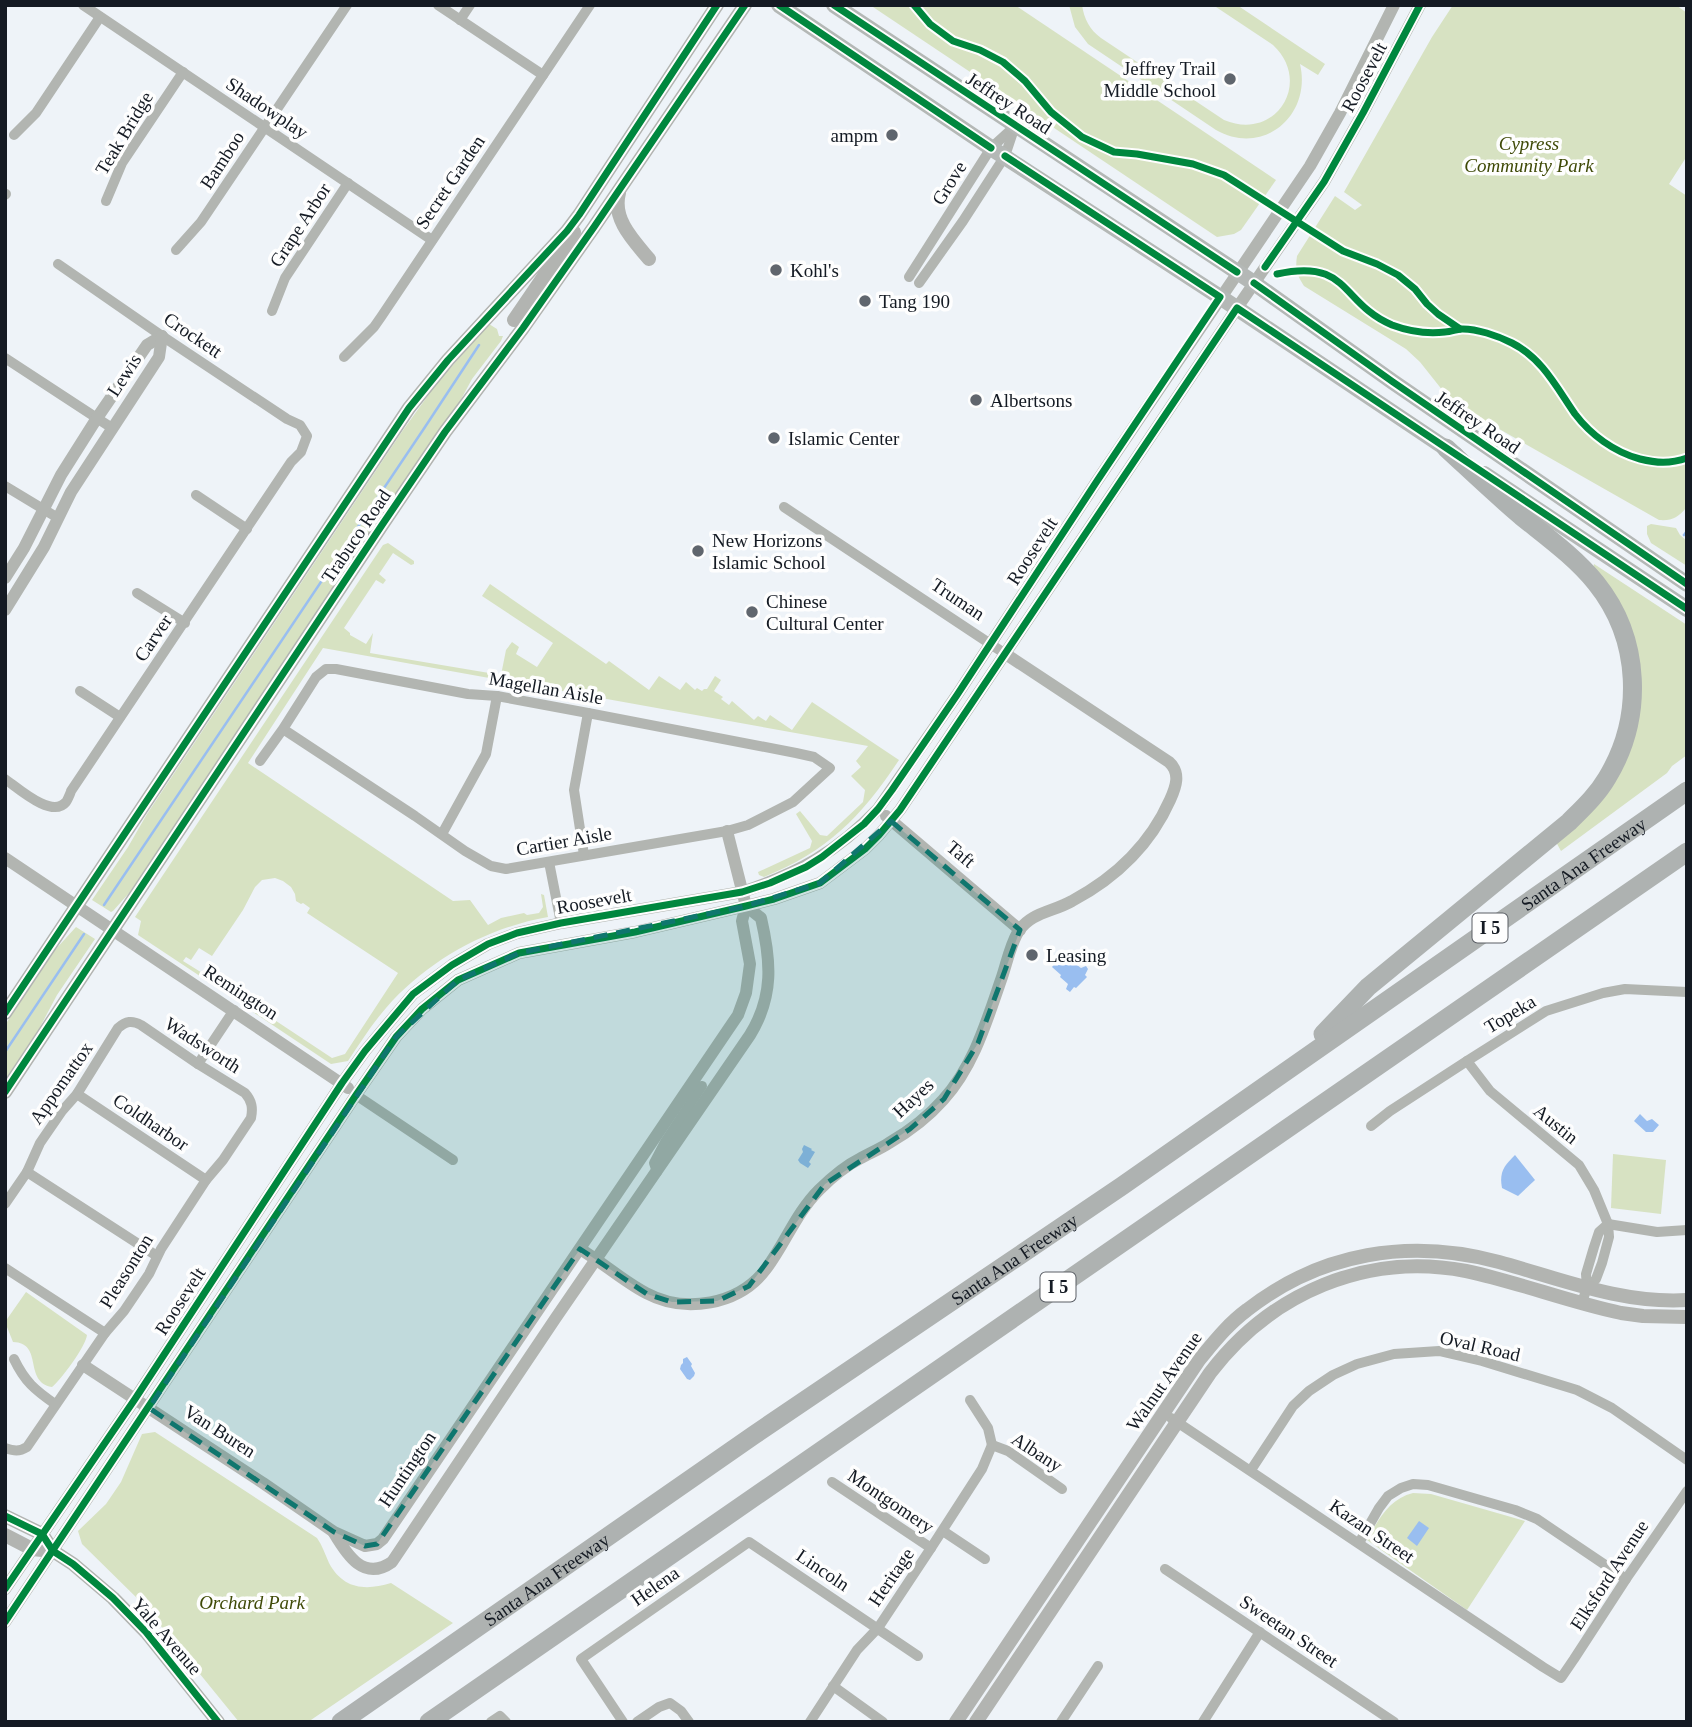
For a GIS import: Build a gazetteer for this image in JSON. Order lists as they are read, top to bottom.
{
  "streets": {
    "highway": ["Santa Ana Freeway", "I 5"],
    "main road": [
      "Jeffrey Road",
      "Trabuco Road",
      "Walnut Avenue",
      "Yale Avenue"
    ],
    "street": [
      "Roosevelt",
      "Shadowplay",
      "Teak Bridge",
      "Bamboo",
      "Secret Garden",
      "Grove",
      "Grape Arbor",
      "Crockett",
      "Lewis",
      "Truman",
      "Carver",
      "Magellan Aisle",
      "Cartier Aisle",
      "Taft",
      "Remington",
      "Topeka",
      "Wadsworth",
      "Appomattox",
      "Hayes",
      "Coldharbor",
      "Austin",
      "Pleasonton",
      "Oval Road",
      "Van Buren",
      "Albany",
      "Huntington",
      "Montgomery",
      "Kazan Street",
      "Lincoln",
      "Elksford Avenue",
      "Heritage",
      "Helena",
      "Sweetan Street"
    ]
  },
  "crossings": [
    ["Roosevelt", "Jeffrey Road"],
    ["Roosevelt", "Truman"],
    ["Roosevelt", "Taft"],
    ["Roosevelt", "Remington"],
    ["Roosevelt", "Van Buren"],
    ["Roosevelt", "Huntington"],
    ["Roosevelt", "Yale Avenue"],
    ["Jeffrey Road", "Grove"],
    ["Shadowplay", "Teak Bridge"],
    ["Shadowplay", "Bamboo"],
    ["Shadowplay", "Secret Garden"],
    ["Shadowplay", "Grape Arbor"],
    ["Crockett", "Lewis"],
    ["Crockett", "Carver"],
    ["Trabuco Road", "Remington"],
    ["Truman", "Taft"],
    ["Truman", "Hayes"],
    ["Magellan Aisle", "Cartier Aisle"],
    ["Cartier Aisle", "Huntington"],
    ["Taft", "Hayes"],
    ["Topeka", "Austin"],
    ["Wadsworth", "Appomattox"],
    ["Wadsworth", "Pleasonton"],
    ["Appomattox", "Coldharbor"],
    ["Hayes", "Huntington"],
    ["Coldharbor", "Pleasonton"],
    ["Pleasonton", "Van Buren"],
    ["Oval Road", "Kazan Street"],
    ["Walnut Avenue", "Kazan Street"],
    ["Van Buren", "Huntington"],
    ["Albany", "Heritage"],
    ["Montgomery", "Heritage"],
    ["Kazan Street", "Elksford Avenue"],
    ["Lincoln", "Heritage"],
    ["Lincoln", "Helena"]
  ],
  "parks": ["Cypress Community Park", "Orchard Park"],
  "places": [
    "Jeffrey Trail Middle School",
    "ampm",
    "Kohl's",
    "Tang 190",
    "Albertsons",
    "Islamic Center",
    "New Horizons Islamic School",
    "Chinese Cultural Center",
    "Leasing"
  ]
}
